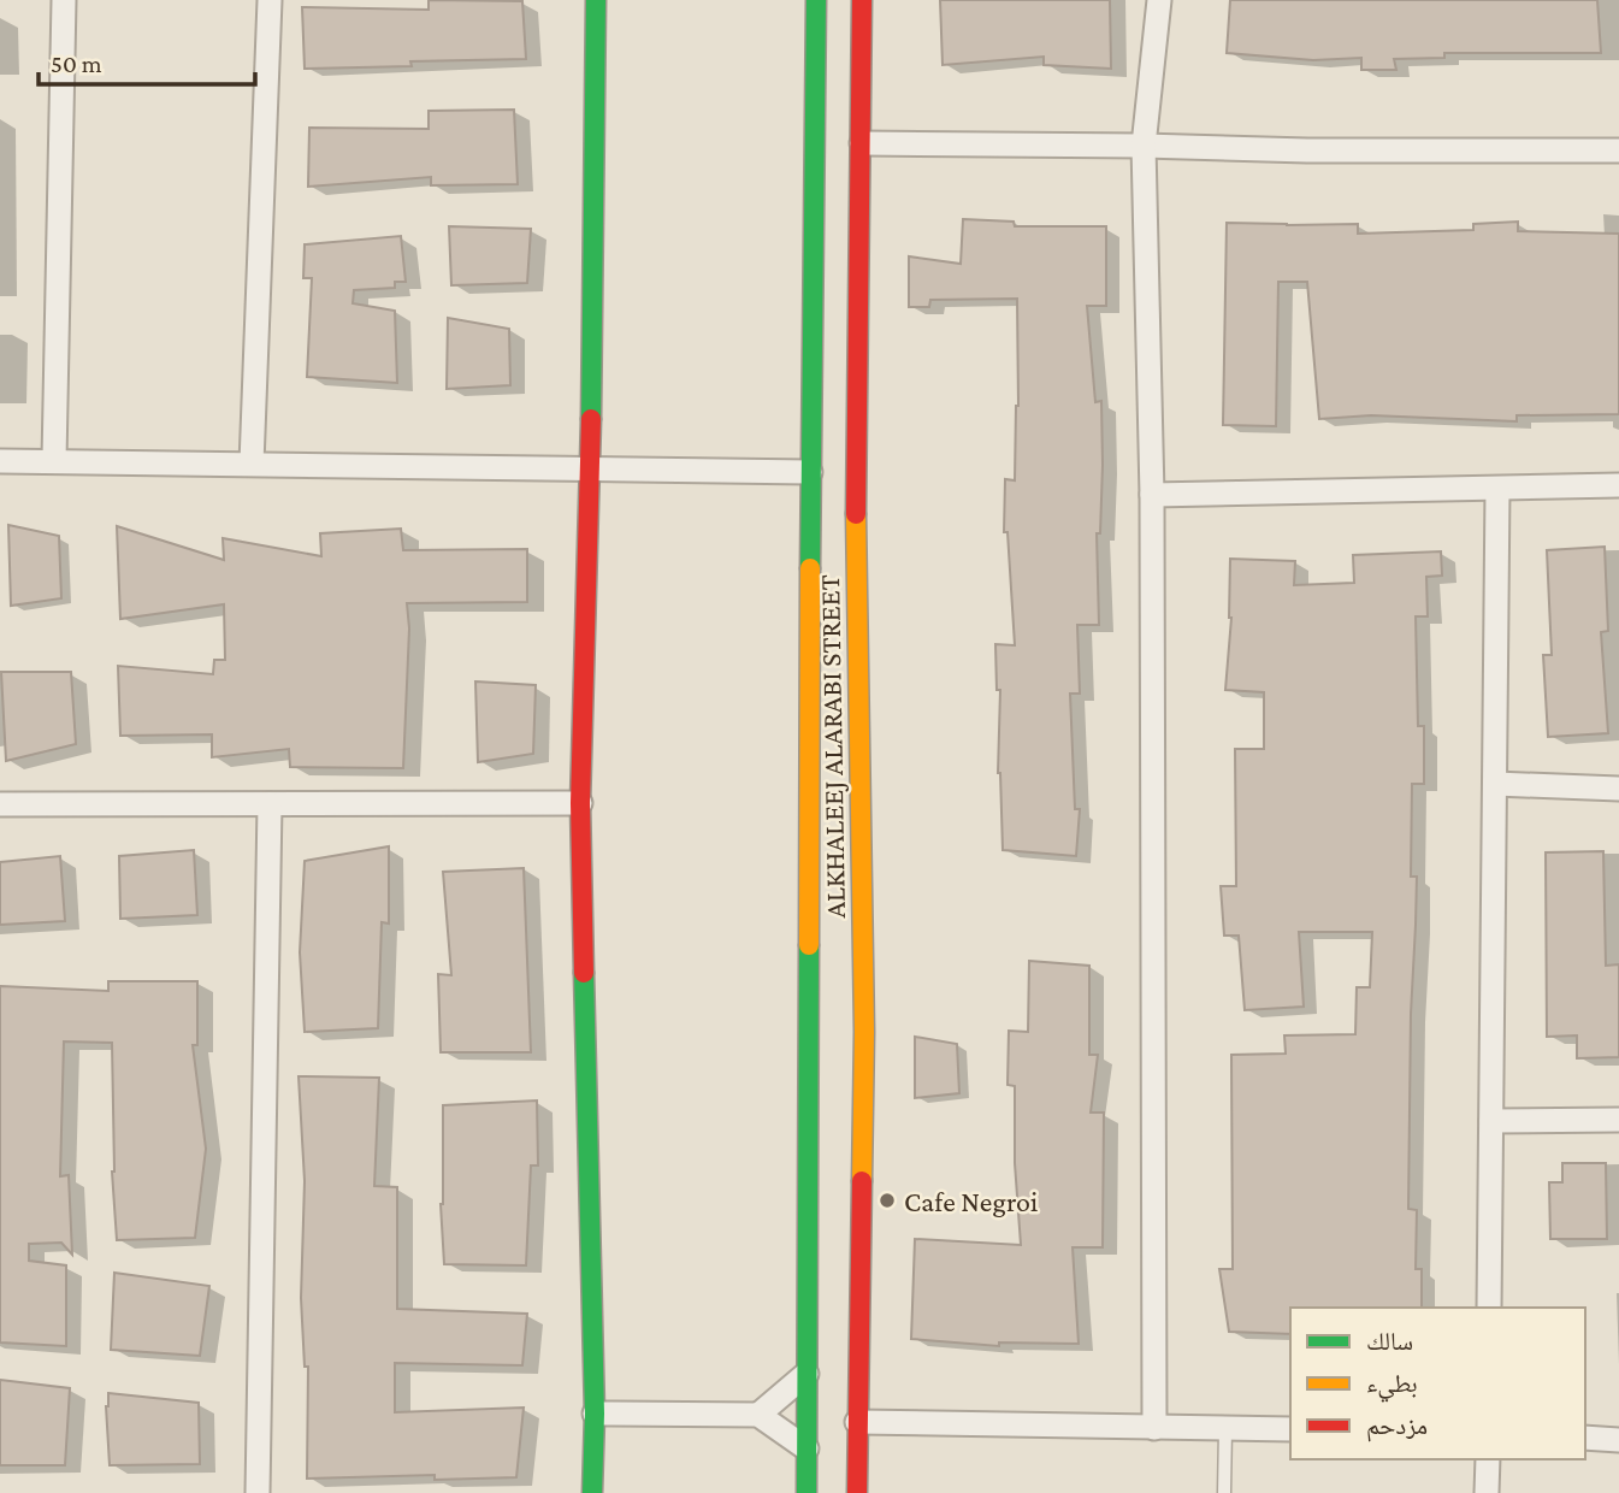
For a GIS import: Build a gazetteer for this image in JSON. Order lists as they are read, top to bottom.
{
  "streets": {
    "main road": ["ALKHALEEJ ALARABI STREET"]
  },
  "places": ["Cafe Negroi"],
  "legend": ["سالك", "بطيء", "مزدحم"],
  "scale_bar": "50 m"
}
